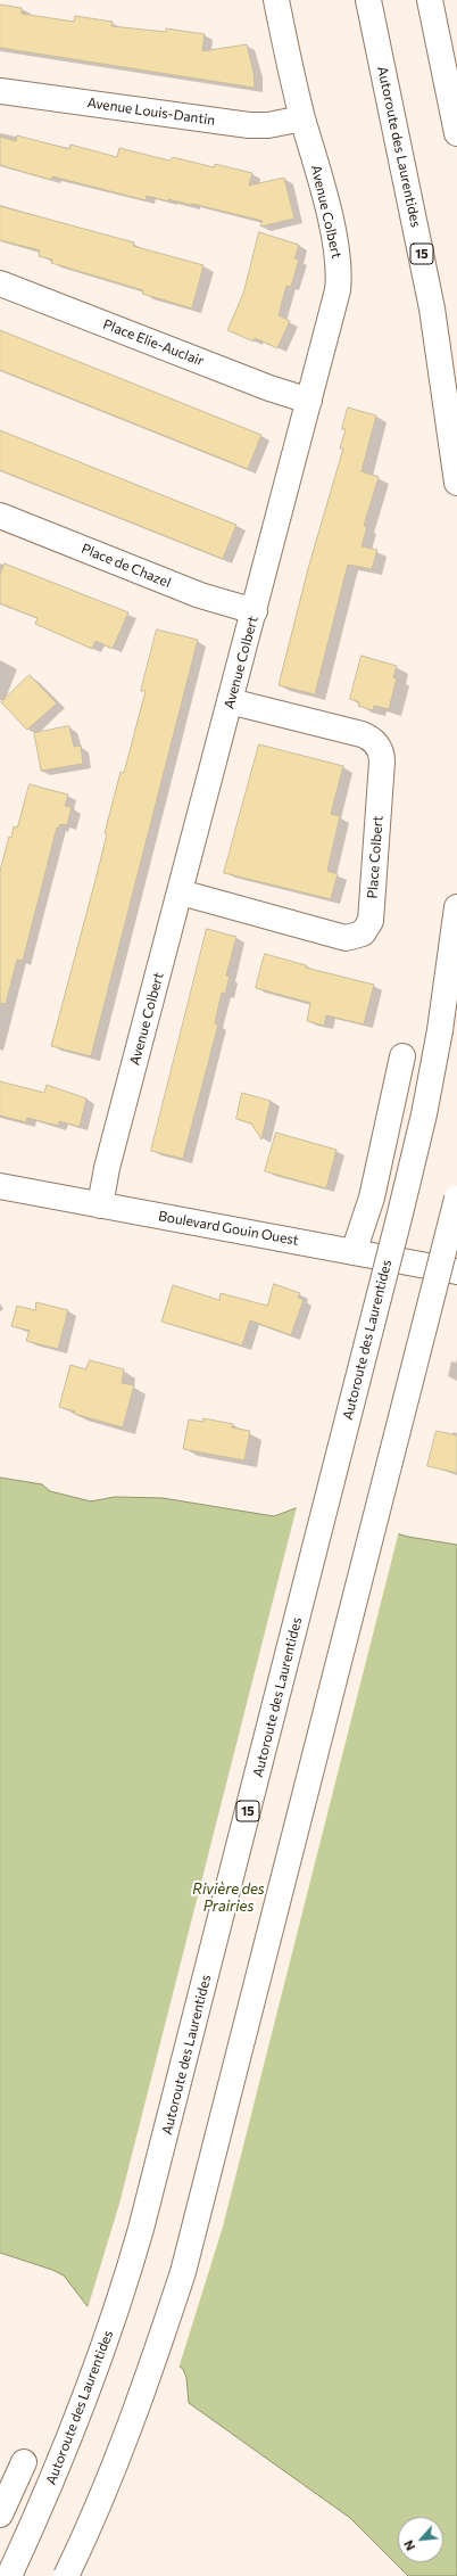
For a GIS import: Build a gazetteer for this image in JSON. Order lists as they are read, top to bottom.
{
  "streets": {
    "main road": [
      "Avenue Louis-Dantin",
      "Autoroute des Laurentides",
      "Avenue Colbert",
      "15",
      "Place Elie-Auclair",
      "Place de Chazel",
      "Place Colbert",
      "Boulevard Gouin Ouest"
    ]
  },
  "crossings": [
    ["Avenue Louis-Dantin", "Avenue Colbert"],
    ["Avenue Colbert", "Place Elie-Auclair"],
    ["Avenue Colbert", "Place de Chazel"],
    ["Avenue Colbert", "Place Colbert"],
    ["Avenue Colbert", "Boulevard Gouin Ouest"]
  ],
  "water": ["Rivière des Prairies"],
  "north": "bottom left"
}
